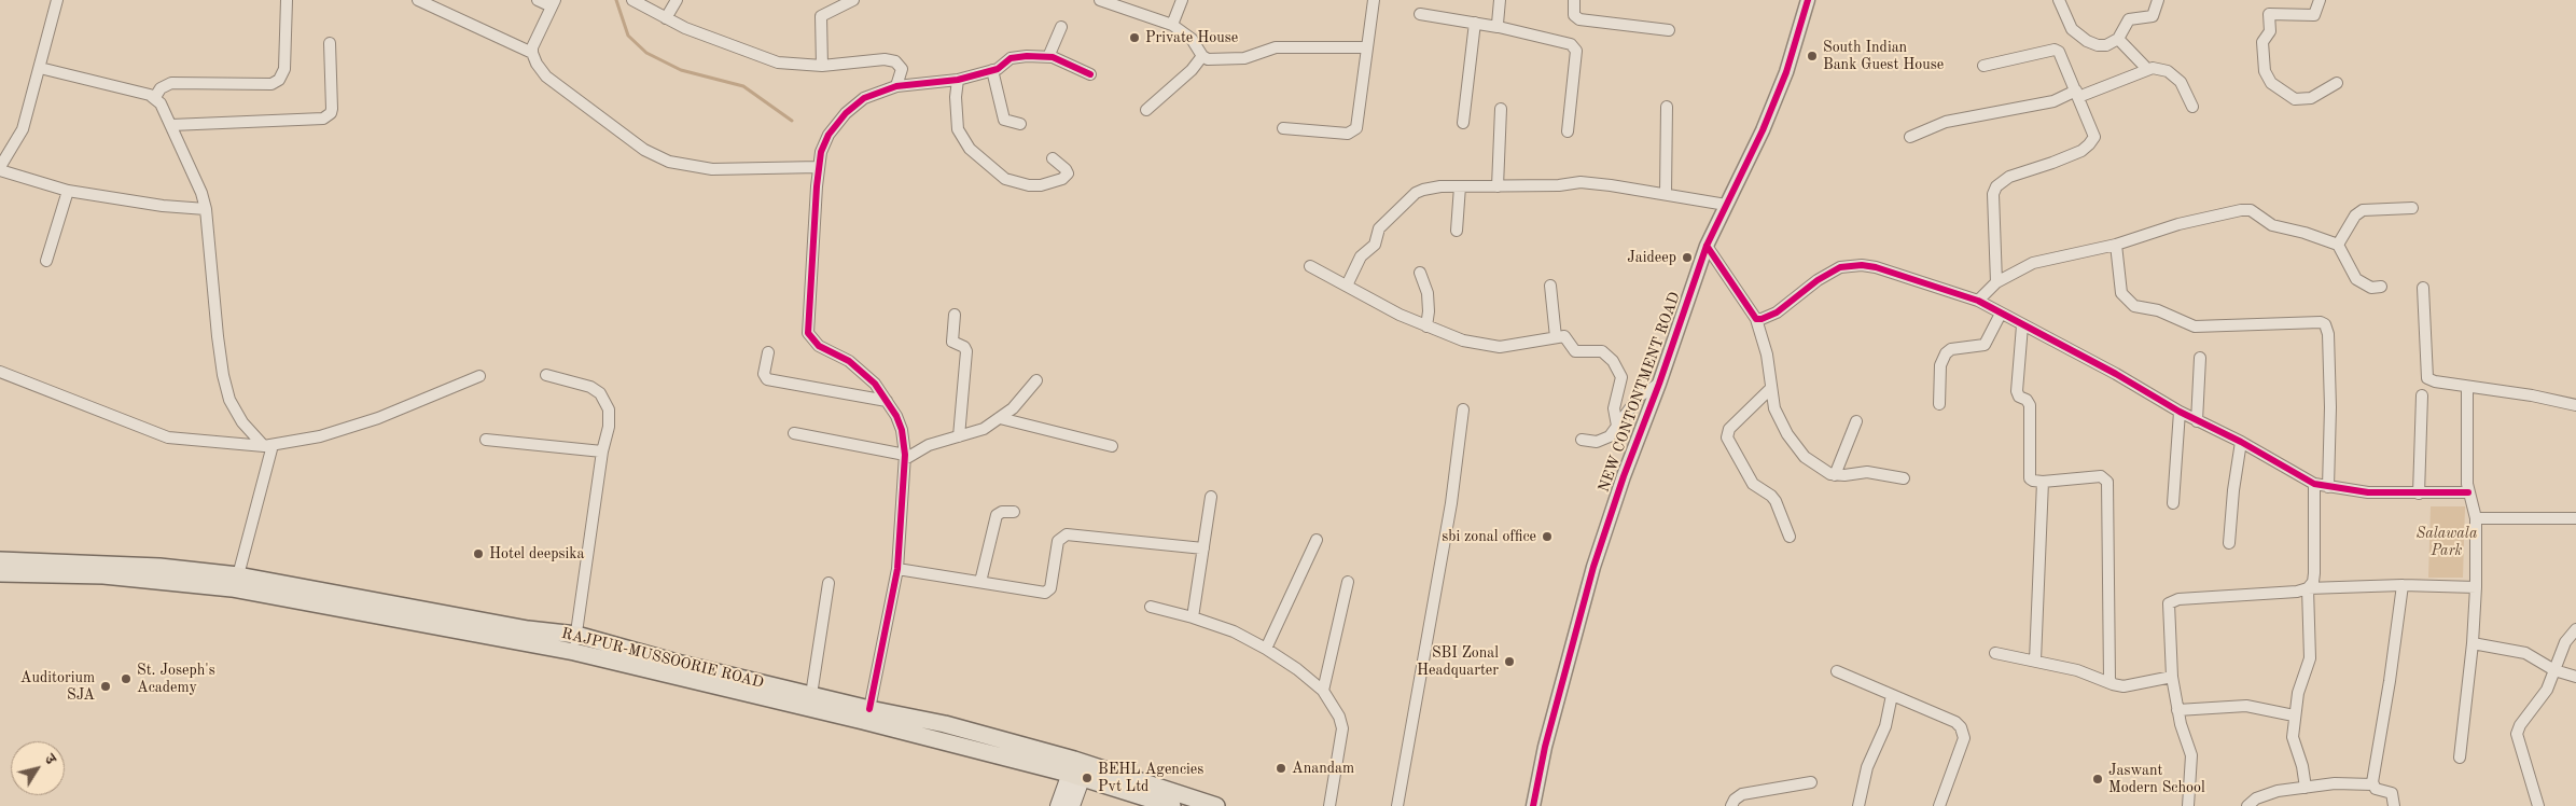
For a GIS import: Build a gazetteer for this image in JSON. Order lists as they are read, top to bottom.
{
  "streets": {
    "main road": ["RAJPUR-MUSSOORIE ROAD"],
    "street": ["NEW CONTONTMENT ROAD"]
  },
  "parks": ["Salawala Park"],
  "places": [
    "Private House",
    "South Indian Bank Guest House",
    "Jaideep",
    "sbi zonal office",
    "Hotel deepsika",
    "SBI Zonal Headquarter",
    "St. Joseph's Academy",
    "Auditorium SJA",
    "Anandam",
    "BEHL Agencies Pvt Ltd",
    "Jaswant Modern School"
  ],
  "north": "top right"
}
